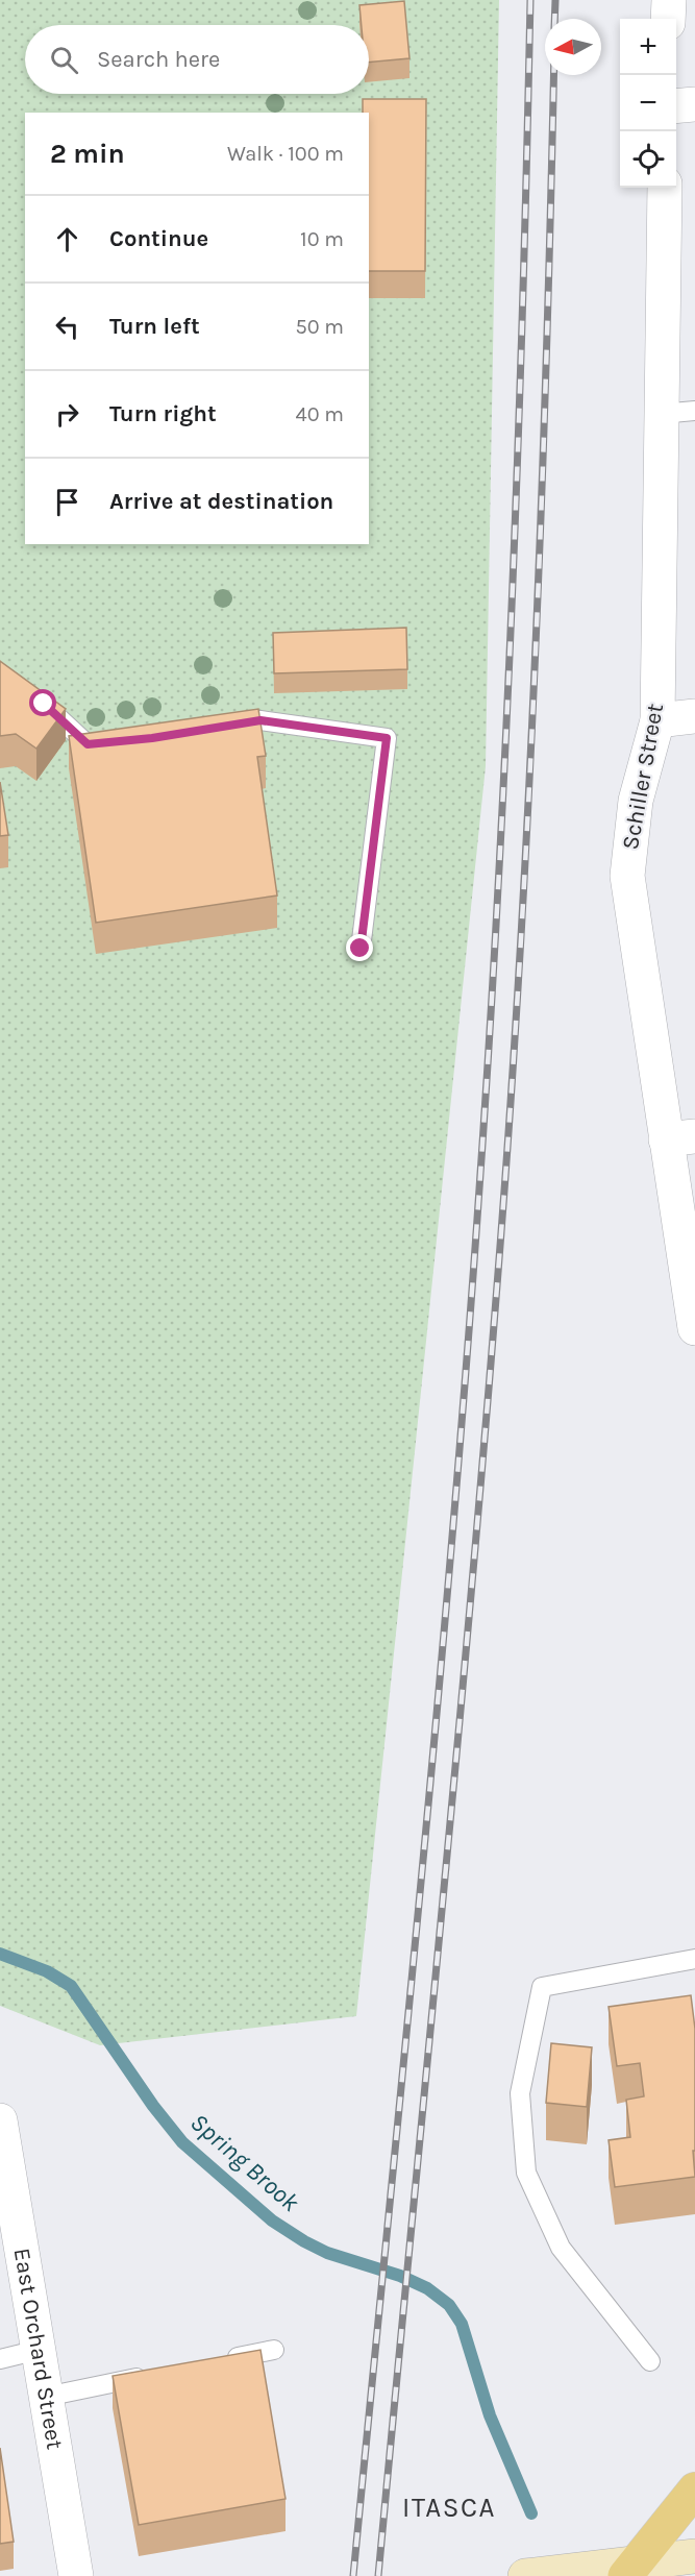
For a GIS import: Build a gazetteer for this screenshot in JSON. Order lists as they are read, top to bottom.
{
  "streets": {
    "street": ["Schiller Street", "East Orchard Street"]
  },
  "districts": ["ITASCA"],
  "water": ["Spring Brook"],
  "north": "left",
  "page": {
    "map_buttons": ["+", "−"],
    "search": "Search here",
    "heading": ["2 min", "Walk · 100 m"],
    "list": [
      ["Continue", "10 m"],
      ["Turn left", "50 m"],
      ["Turn right", "40 m"],
      "Arrive at destination"
    ]
  }
}
